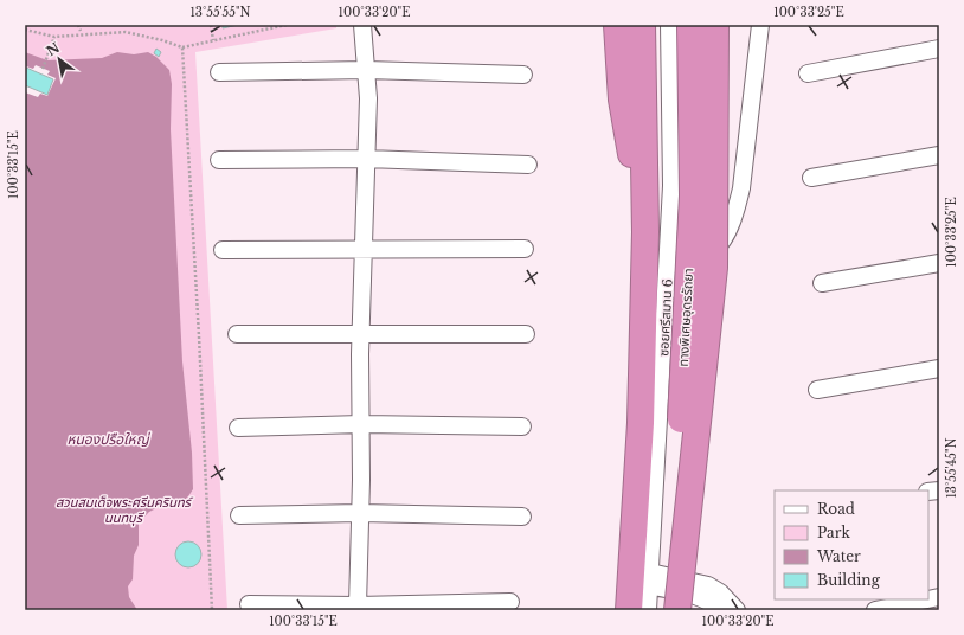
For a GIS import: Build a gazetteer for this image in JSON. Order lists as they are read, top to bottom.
{
  "streets": {
    "highway": ["ทางพิเศษอุดรรัถยา"],
    "street": ["ซอยศรีสมาน 6"]
  },
  "water": ["หนองปรือใหญ่"],
  "parks": ["สวนสมเด็จพระศรีนครินทร์ นนทบุรี"],
  "legend": [
    "Road",
    "Park",
    "Water",
    "Building"
  ],
  "north": "top left",
  "coordinates": [
    "13°55'55\"N",
    "100°33'20\"E",
    "100°33'25\"E",
    "100°33'15\"E",
    "13°55'45\"N"
  ]
}
